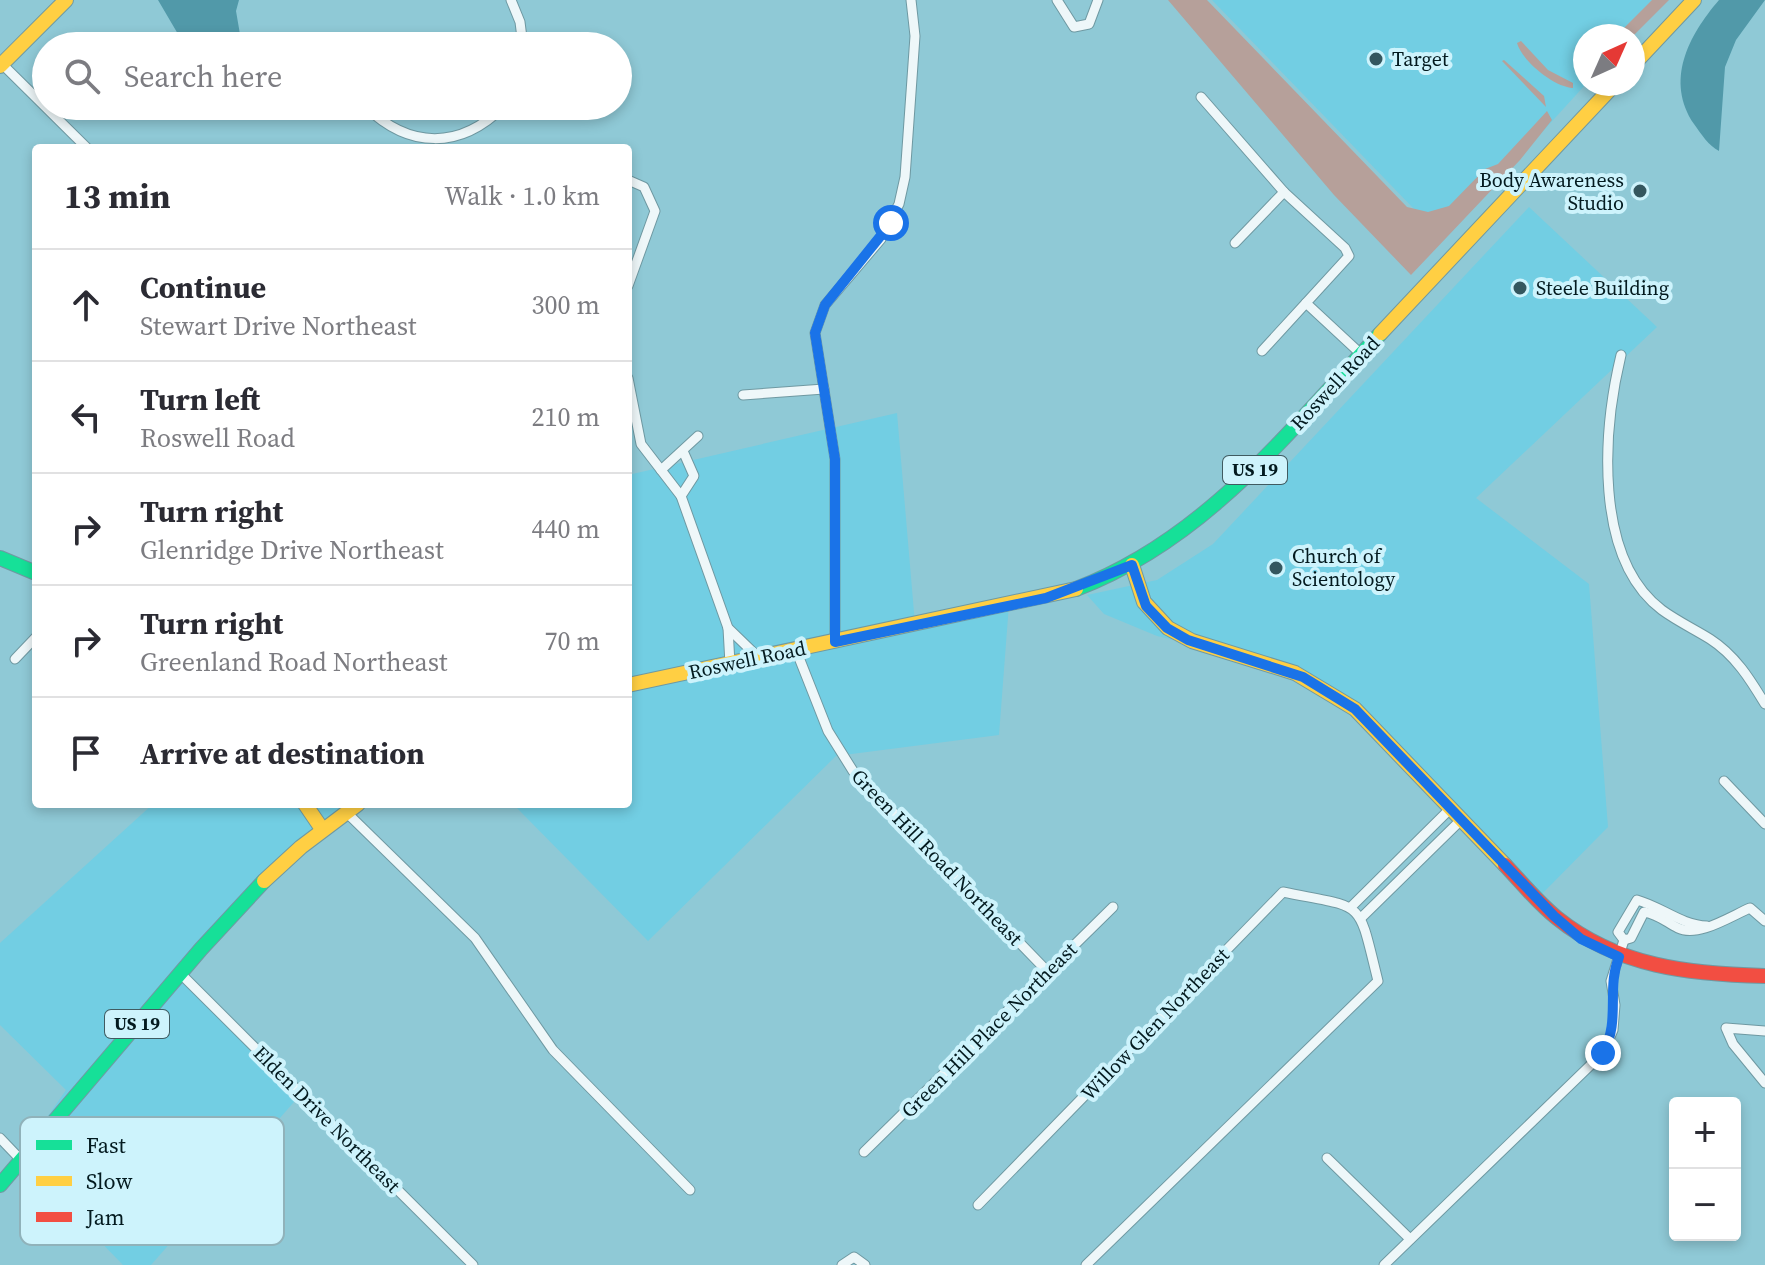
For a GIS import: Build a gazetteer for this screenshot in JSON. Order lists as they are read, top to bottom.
{
  "streets": {
    "main road": ["Roswell Road", "US 19"],
    "street": [
      "Green Hill Road Northeast",
      "Willow Glen Northeast",
      "Green Hill Place Northeast",
      "Elden Drive Northeast"
    ]
  },
  "crossings": [
    ["Roswell Road", "Green Hill Road Northeast"],
    ["US 19", "Elden Drive Northeast"],
    ["Green Hill Road Northeast", "Green Hill Place Northeast"]
  ],
  "places": [
    "Target",
    "Body Awareness Studio",
    "Steele Building",
    "Church of Scientology"
  ],
  "legend": ["Fast", "Slow", "Jam"],
  "north": "top right",
  "page": {
    "search": "Search here",
    "heading": ["13 min", "Walk · 1.0 km"],
    "list": [
      ["Continue", "Stewart Drive Northeast", "300 m"],
      ["Turn left", "Roswell Road", "210 m"],
      ["Turn right", "Glenridge Drive Northeast", "440 m"],
      ["Turn right", "Greenland Road Northeast", "70 m"],
      "Arrive at destination"
    ],
    "map_buttons": ["+", "−"]
  }
}
